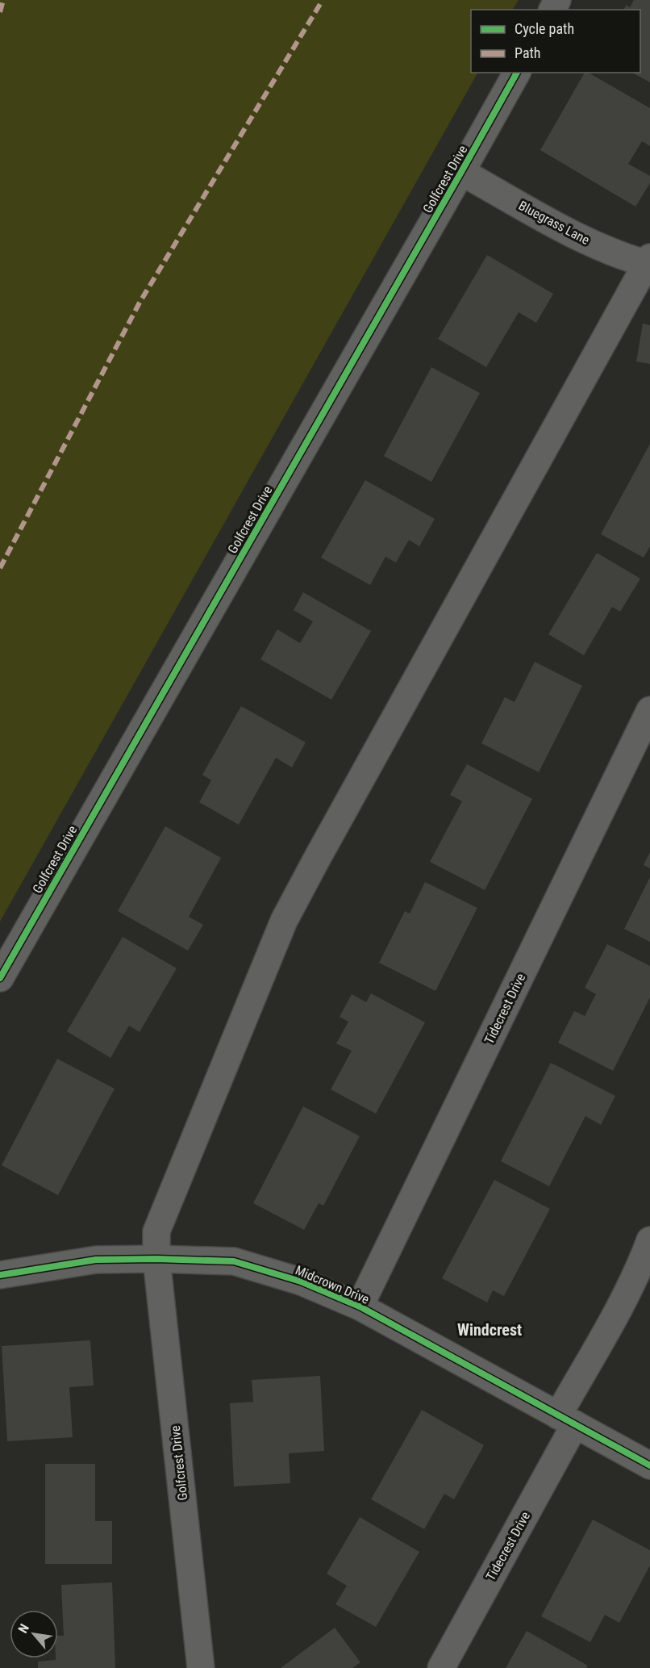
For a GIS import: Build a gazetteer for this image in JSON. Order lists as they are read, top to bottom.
{
  "streets": {
    "street": [
      "Golfcrest Drive",
      "Bluegrass Lane",
      "Tidecrest Drive",
      "Midcrown Drive"
    ]
  },
  "crossings": [
    ["Golfcrest Drive", "Bluegrass Lane"],
    ["Golfcrest Drive", "Midcrown Drive"],
    ["Tidecrest Drive", "Midcrown Drive"]
  ],
  "districts": ["Windcrest"],
  "legend": ["Cycle path", "Path"],
  "north": "top left"
}
